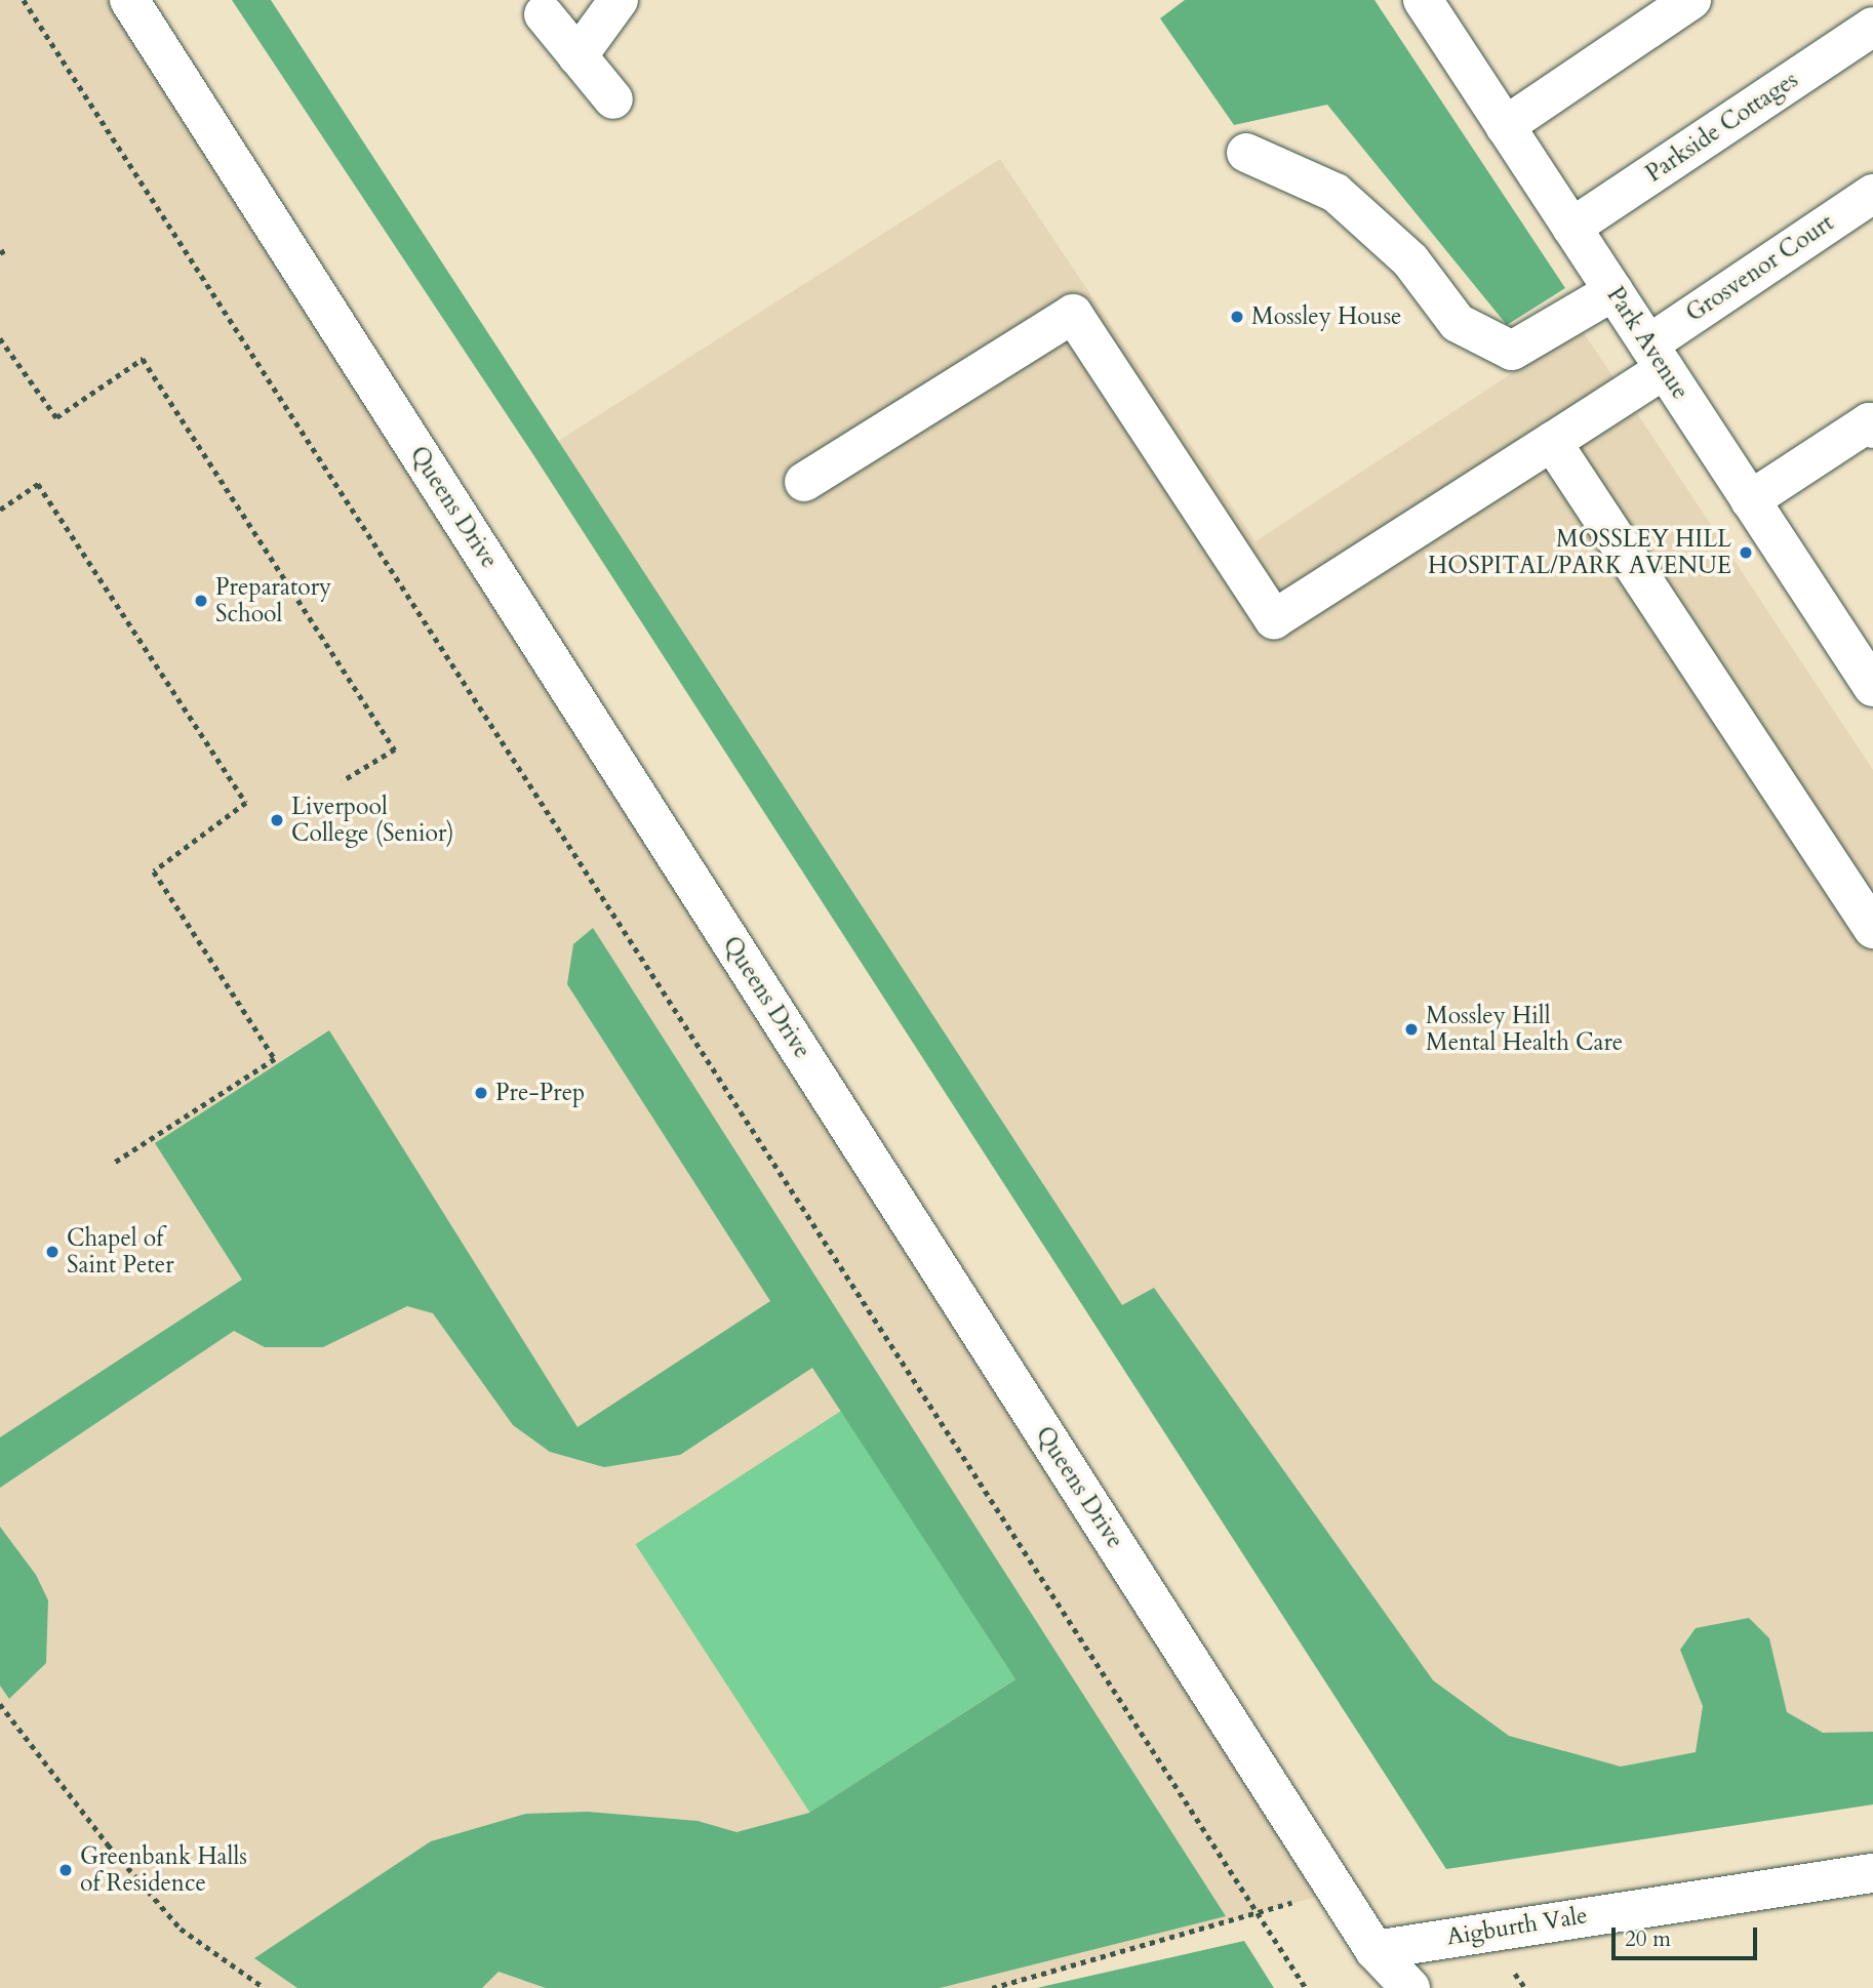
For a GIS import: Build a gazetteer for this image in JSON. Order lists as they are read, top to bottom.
{
  "streets": {
    "main road": [
      "Parkside Cottages",
      "Grosvenor Court",
      "Park Avenue",
      "Queens Drive",
      "Aigburth Vale"
    ]
  },
  "crossings": [
    ["Parkside Cottages", "Park Avenue"],
    ["Grosvenor Court", "Park Avenue"],
    ["Queens Drive", "Aigburth Vale"]
  ],
  "places": [
    "Mossley House",
    "MOSSLEY HILL HOSPITAL/PARK AVENUE",
    "Preparatory School",
    "Liverpool College (Senior)",
    "Mossley Hill Mental Health Care",
    "Pre-Prep",
    "Chapel of Saint Peter",
    "Greenbank Halls of Residence"
  ],
  "scale_bar": "20 m"
}
